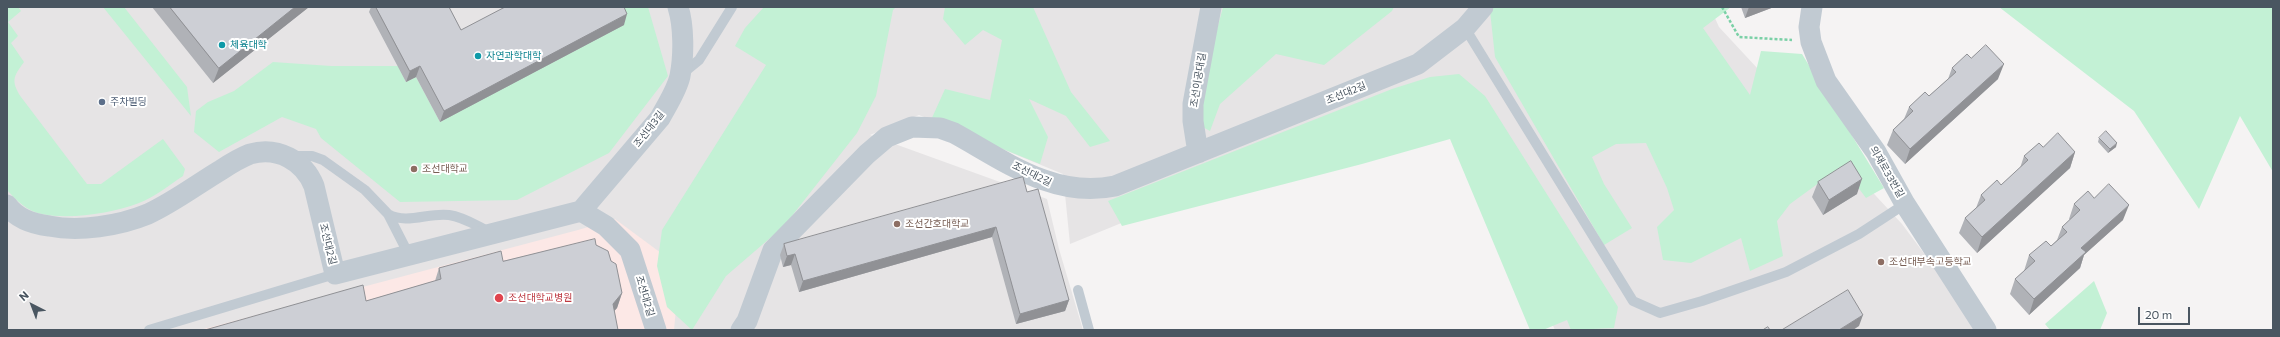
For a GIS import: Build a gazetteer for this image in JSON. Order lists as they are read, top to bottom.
{
  "streets": {
    "street": [
      "조선이공대길",
      "조선대2길",
      "조선대3길",
      "의재로33번길"
    ]
  },
  "crossings": [
    ["조선이공대길", "조선대2길"],
    ["조선대2길", "조선대3길"]
  ],
  "places": [
    "체육대학",
    "자연과학대학",
    "주차빌딩",
    "조선대학교",
    "조선간호대학교",
    "조선대부속고등학교",
    "조선대학교병원"
  ],
  "scale_bar": "20 m",
  "north": "top left"
}
